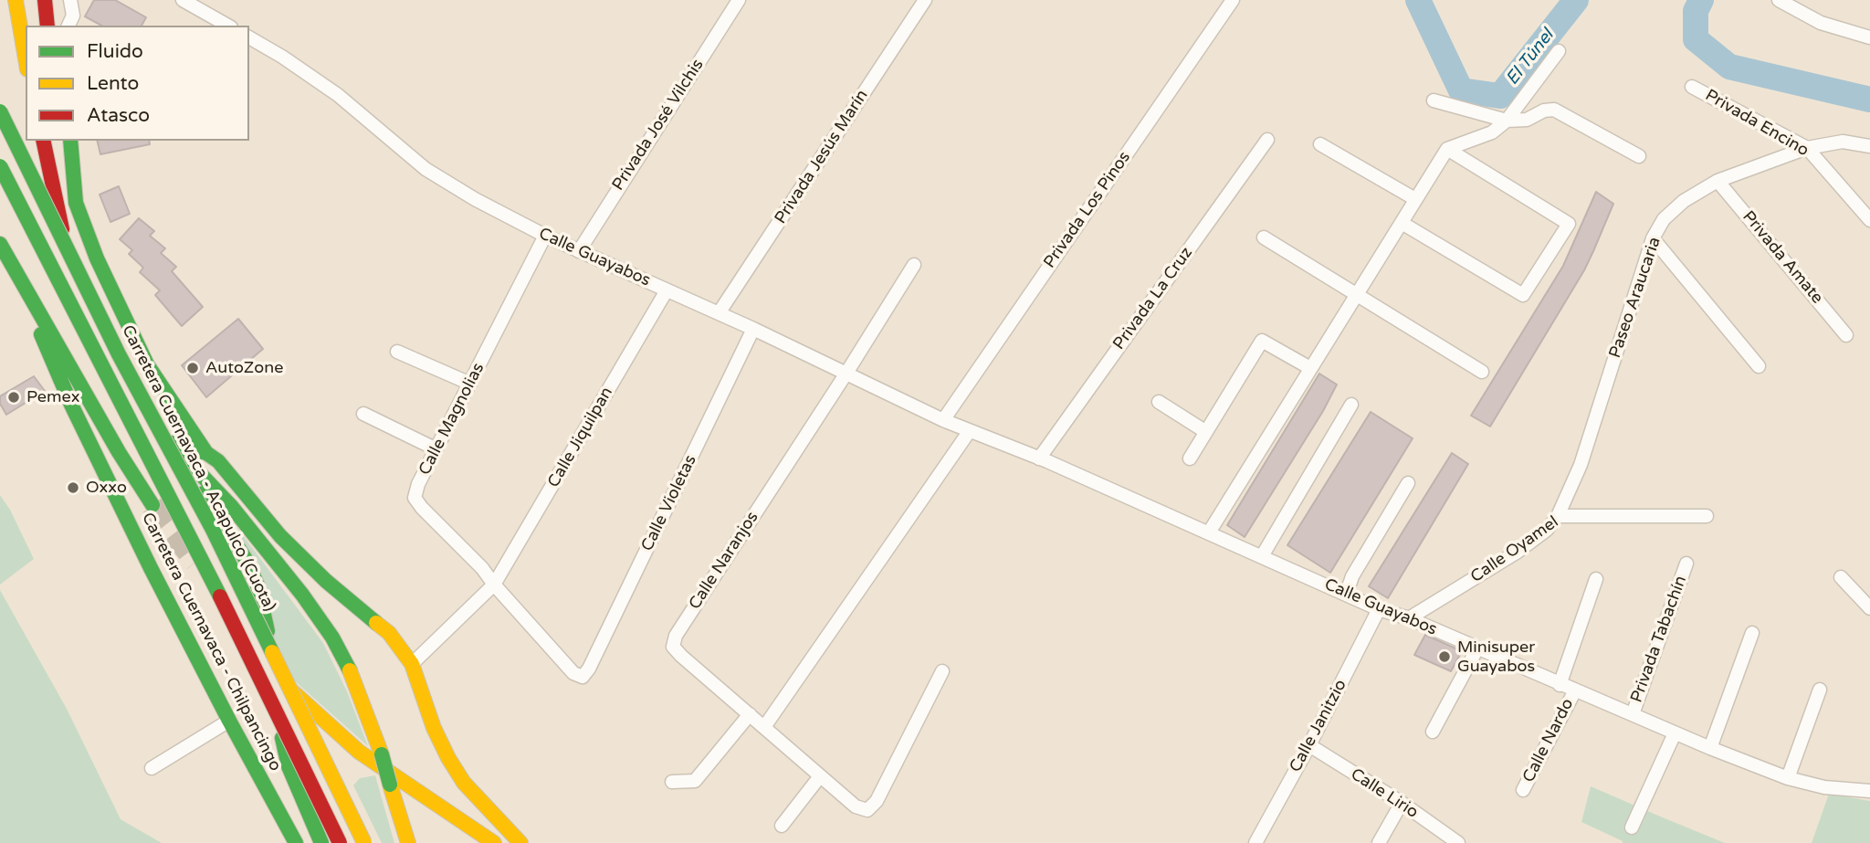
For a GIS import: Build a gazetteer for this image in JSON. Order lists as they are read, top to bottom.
{
  "streets": {
    "main road": ["Carretera Cuernavaca - Acapulco (Cuota)", "Carretera Cuernavaca - Chilpancingo"],
    "street": [
      "Privada Encino",
      "Privada José Vilchis",
      "Privada Jesús Marín",
      "Privada Los Pinos",
      "Calle Guayabos",
      "Privada Amate",
      "Paseo Araucaria",
      "Privada La Cruz",
      "Calle Magnolias",
      "Calle Jiquilpan",
      "Calle Violetas",
      "Calle Oyamel",
      "Calle Naranjos",
      "Privada Tabachín",
      "Calle Janitzio",
      "Calle Nardo",
      "Calle Lirio"
    ]
  },
  "crossings": [
    ["Privada Encino", "Paseo Araucaria"],
    ["Privada José Vilchis", "Calle Guayabos"],
    ["Privada Jesús Marín", "Calle Guayabos"],
    ["Privada Los Pinos", "Calle Guayabos"],
    ["Calle Guayabos", "Privada La Cruz"],
    ["Calle Guayabos", "Calle Magnolias"],
    ["Calle Guayabos", "Calle Jiquilpan"],
    ["Calle Guayabos", "Calle Violetas"],
    ["Calle Guayabos", "Calle Oyamel"],
    ["Calle Guayabos", "Calle Naranjos"],
    ["Calle Guayabos", "Privada Tabachín"],
    ["Calle Guayabos", "Calle Janitzio"],
    ["Calle Guayabos", "Calle Nardo"],
    ["Privada Amate", "Paseo Araucaria"],
    ["Paseo Araucaria", "Calle Oyamel"],
    ["Calle Magnolias", "Calle Jiquilpan"],
    ["Calle Magnolias", "Calle Violetas"],
    ["Calle Jiquilpan", "Calle Violetas"],
    ["Calle Janitzio", "Calle Lirio"]
  ],
  "water": ["El Túnel"],
  "places": [
    "AutoZone",
    "Pemex",
    "Oxxo",
    "Minisuper Guayabos"
  ],
  "legend": ["Fluido", "Lento", "Atasco"]
}
